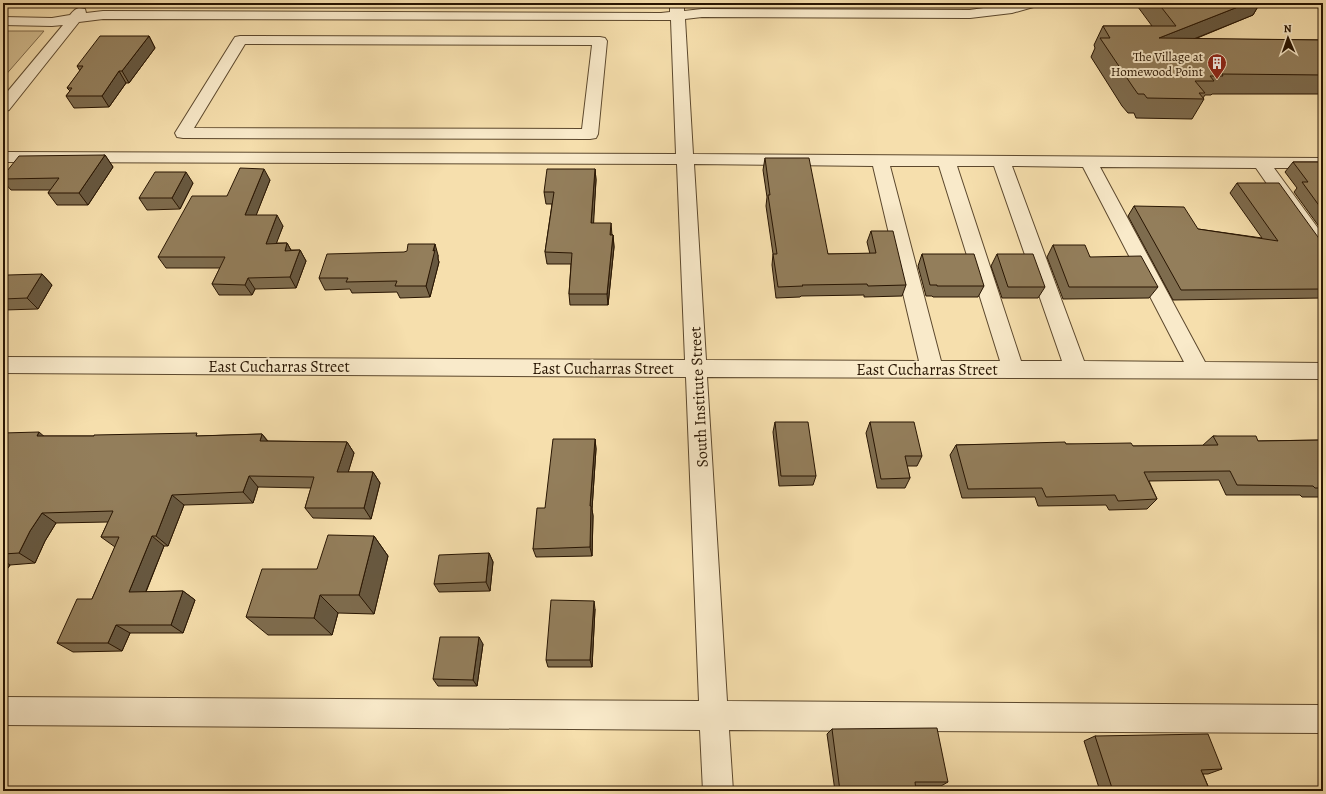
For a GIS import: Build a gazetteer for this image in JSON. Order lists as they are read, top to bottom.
{
  "streets": {
    "street": ["East Cucharras Street", "South Institute Street"]
  },
  "crossings": [
    ["East Cucharras Street", "South Institute Street"]
  ],
  "places": {
    "building": ["The Village at Homewood Point"]
  },
  "north": "top"
}
